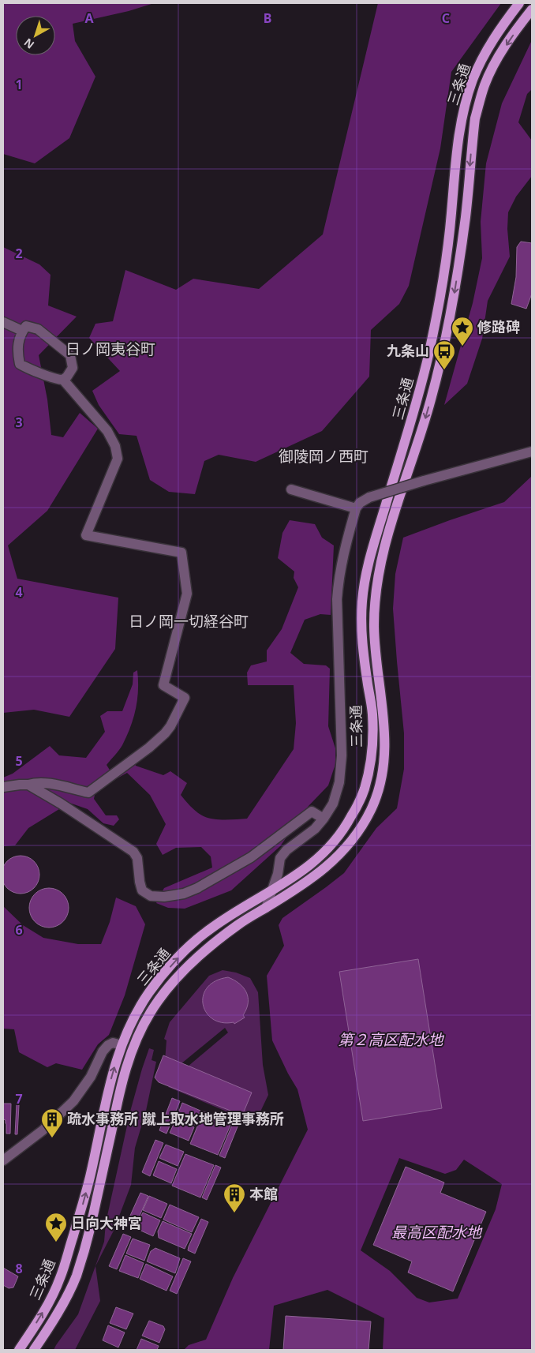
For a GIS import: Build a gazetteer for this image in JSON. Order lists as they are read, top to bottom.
{
  "streets": {
    "main road": ["三条通"]
  },
  "districts": ["日ノ岡夷谷町", "御陵岡ノ西町", "日ノ岡一切経谷町"],
  "water": ["第２高区配水地", "最高区配水地"],
  "places": {
    "place": ["修路碑", "日向大神宮"],
    "bus stop": ["九条山"],
    "building": ["疏水事務所 蹴上取水地管理事務所", "本館"]
  },
  "north": "bottom left",
  "grid": {
    "columns": ["A", "B", "C"],
    "rows": [
      "1",
      "2",
      "3",
      "4",
      "5",
      "6",
      "7",
      "8"
    ]
  }
}
